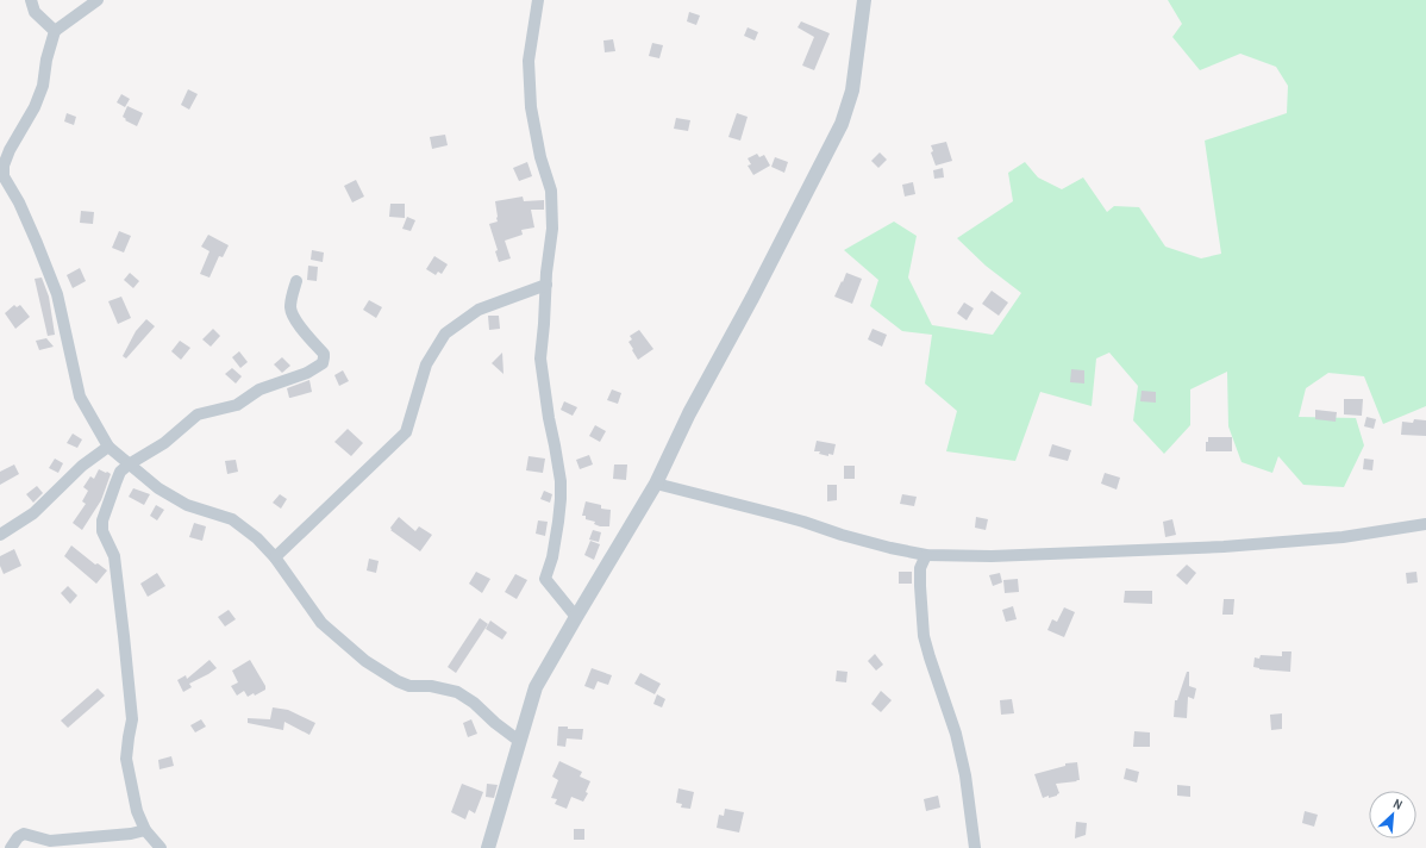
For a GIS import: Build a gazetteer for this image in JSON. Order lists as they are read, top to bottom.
{
  "north": "top right"
}
